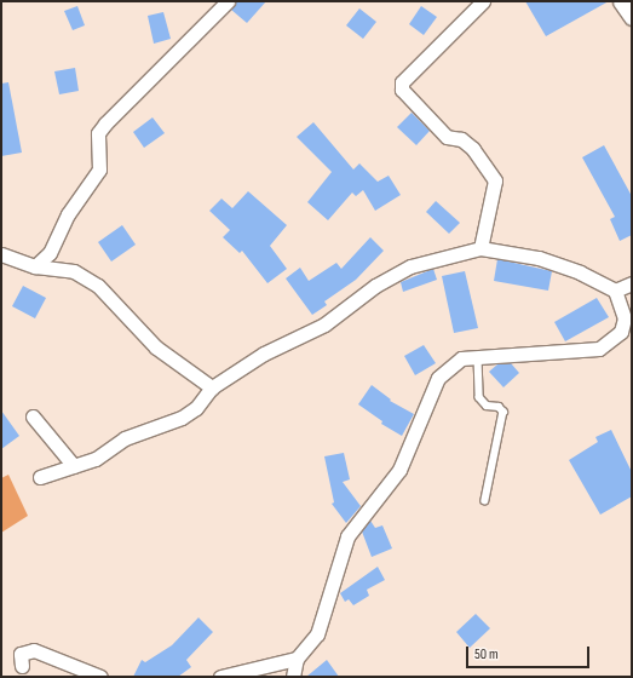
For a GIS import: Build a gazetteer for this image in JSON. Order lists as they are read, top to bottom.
{
  "scale_bar": "50 m"
}
